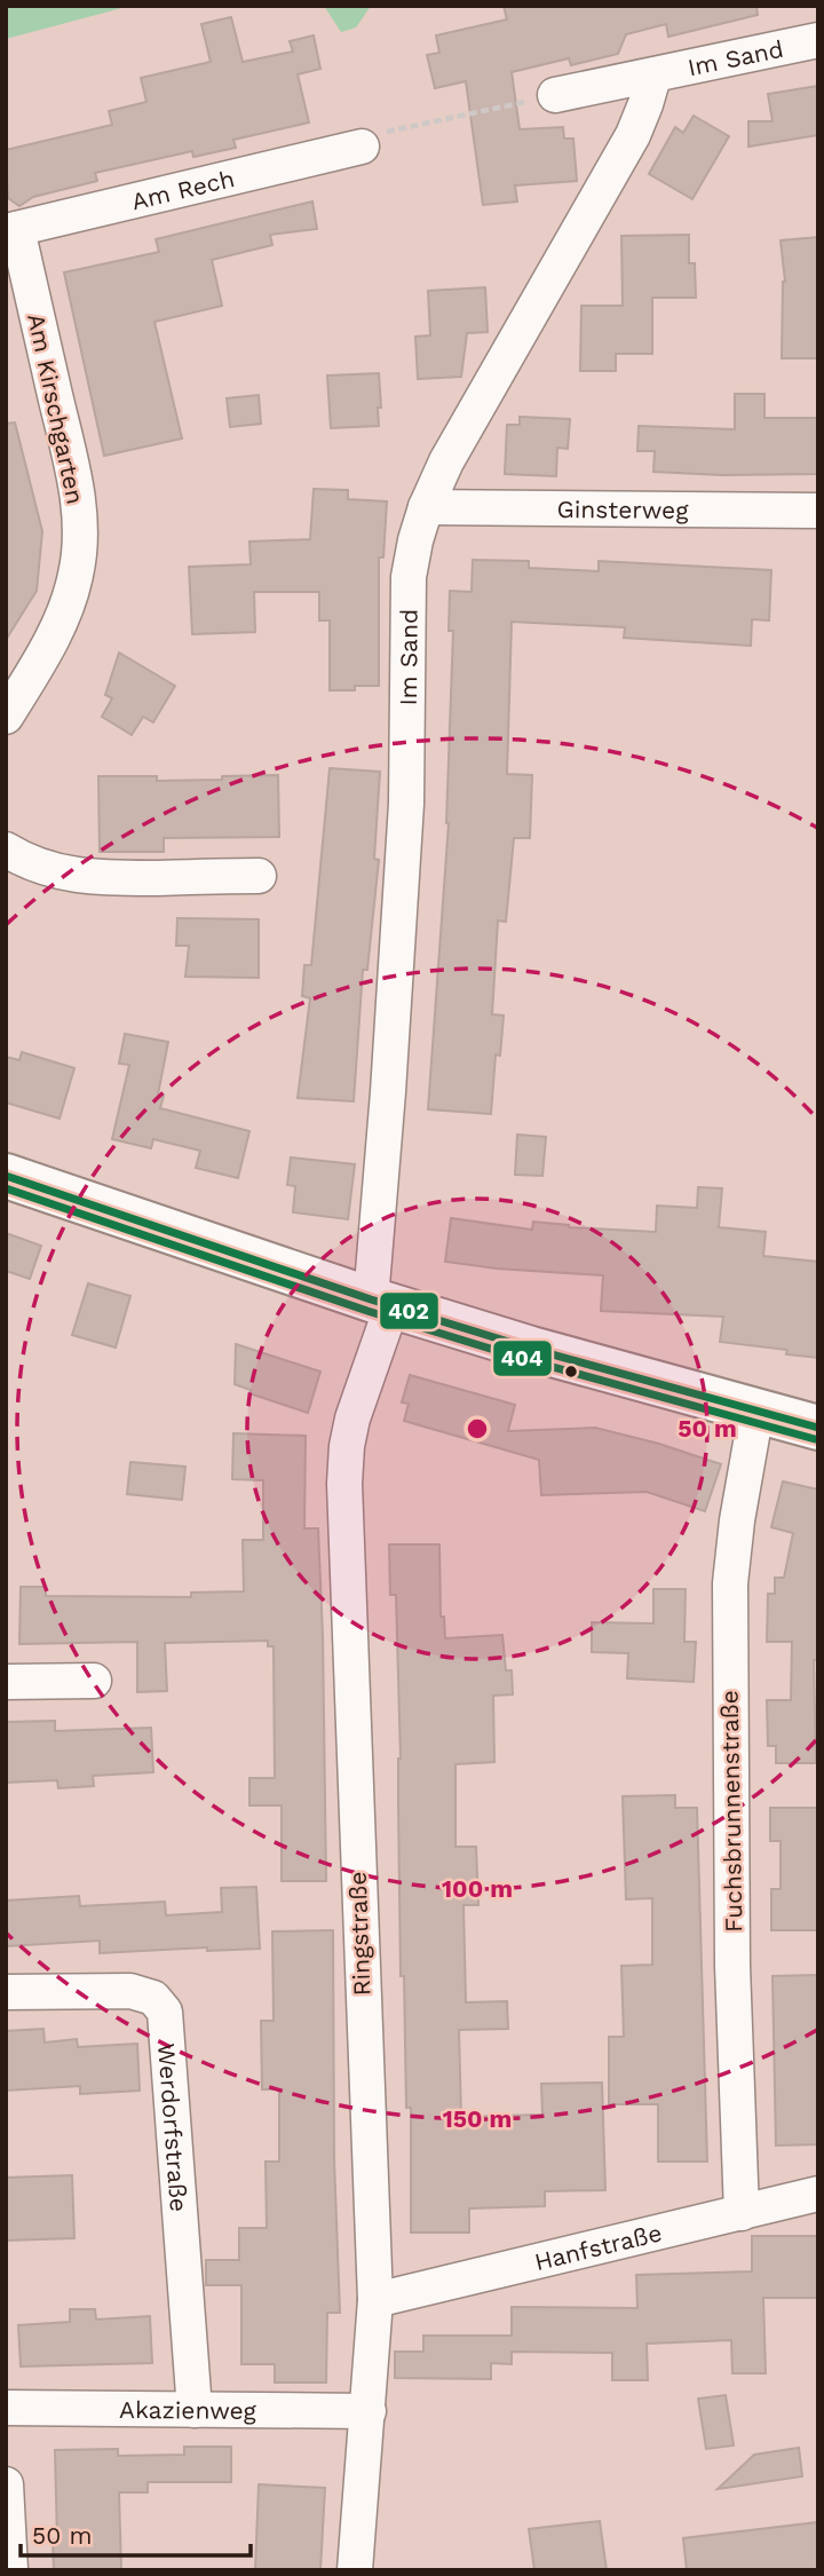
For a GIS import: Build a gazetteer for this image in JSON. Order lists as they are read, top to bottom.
{
  "streets": {
    "street": [
      "Im Sand",
      "Am Rech",
      "Am Kirschgarten",
      "Ginsterweg",
      "Fuchsbrunnenstraße",
      "Ringstraße",
      "Werdorfstraße",
      "Hanfstraße",
      "Akazienweg"
    ]
  },
  "crossings": [
    ["Im Sand", "Ginsterweg"],
    ["Im Sand", "Ringstraße"],
    ["Am Rech", "Am Kirschgarten"],
    ["Fuchsbrunnenstraße", "Hanfstraße"],
    ["Ringstraße", "Hanfstraße"],
    ["Ringstraße", "Akazienweg"],
    ["Werdorfstraße", "Akazienweg"]
  ],
  "lines": ["transit line 402", "transit line 404"],
  "scale_bar": "50 m",
  "rings": ["50 m", "100 m", "150 m"]
}
